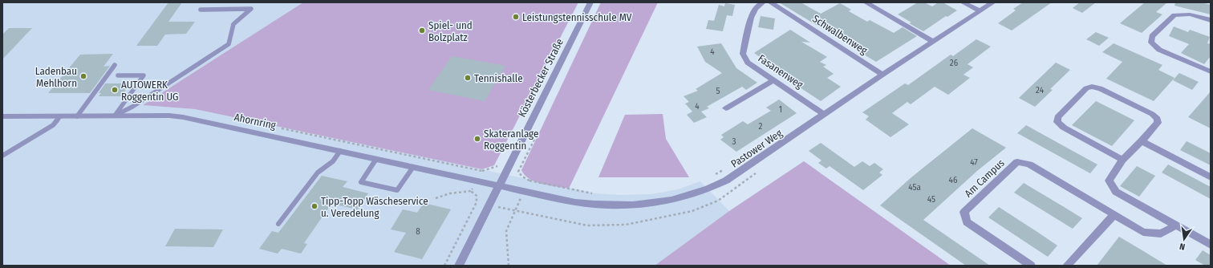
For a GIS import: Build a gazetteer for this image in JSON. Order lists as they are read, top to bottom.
{
  "streets": {
    "street": [
      "Schwalbenweg",
      "Fasanenweg",
      "Kösterbecker Straße",
      "Ahornring",
      "Pastower Weg",
      "Am Campus"
    ]
  },
  "crossings": [
    ["Schwalbenweg", "Pastower Weg"],
    ["Fasanenweg", "Pastower Weg"],
    ["Kösterbecker Straße", "Ahornring"],
    ["Kösterbecker Straße", "Pastower Weg"],
    ["Ahornring", "Pastower Weg"]
  ],
  "places": [
    "Leistungstennisschule MV",
    "Spiel- und Bolzplatz",
    "Ladenbau Mehlhorn",
    "Tennishalle",
    "AUTOWERK Roggentin UG",
    "Skateranlage Roggentin",
    "Tipp-Topp Wäscheservice u. Veredelung"
  ],
  "house_numbers": [
    "4",
    "26",
    "24",
    "5",
    "4",
    "1",
    "2",
    "3",
    "47",
    "46",
    "45a",
    "45",
    "8"
  ],
  "north": "bottom"
}
